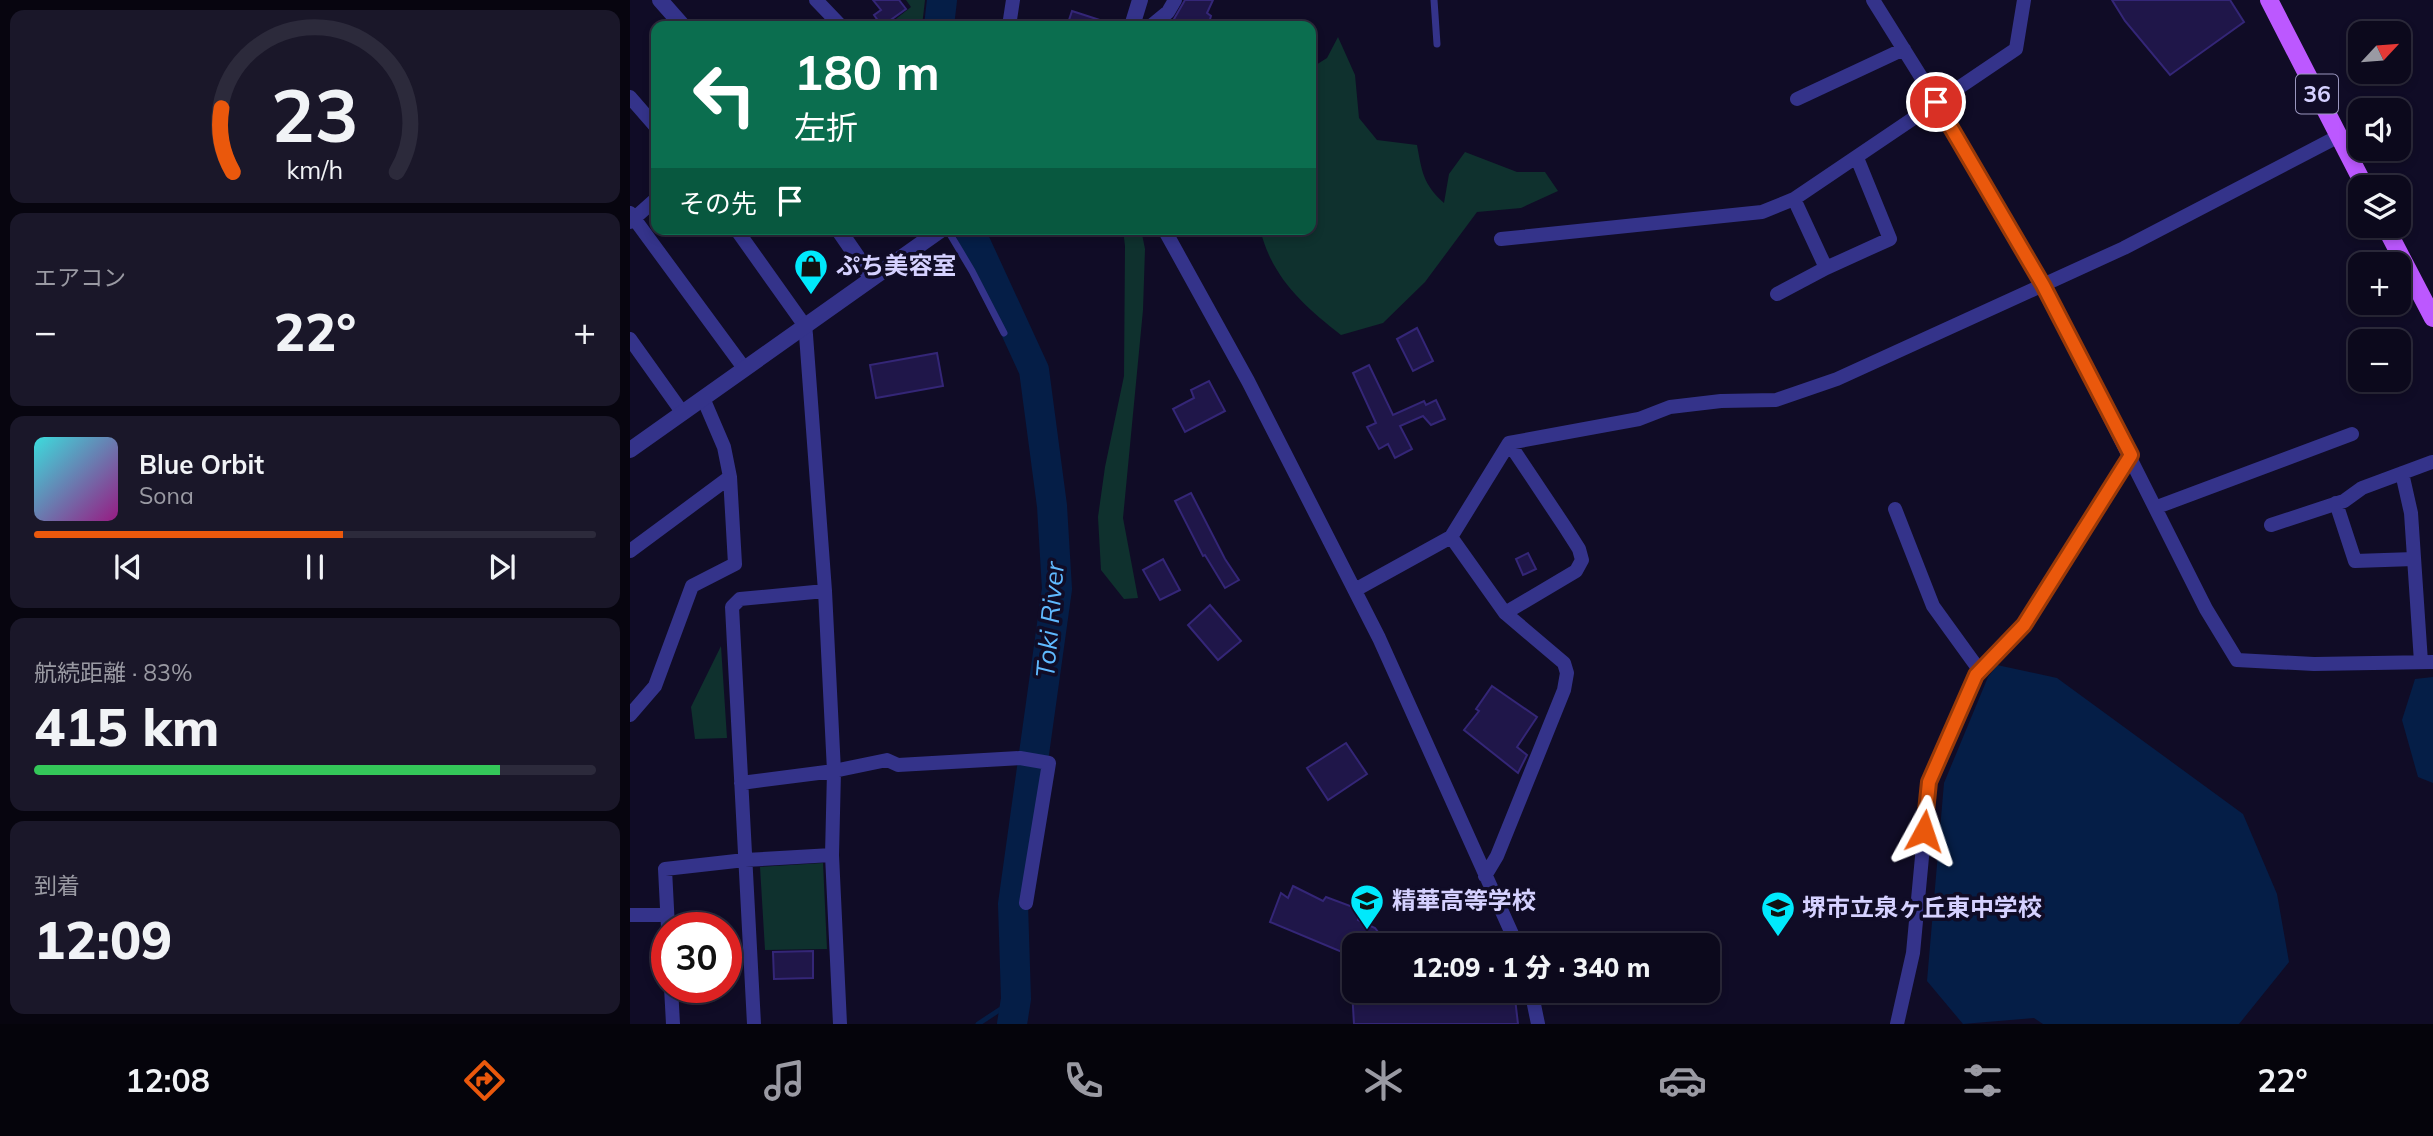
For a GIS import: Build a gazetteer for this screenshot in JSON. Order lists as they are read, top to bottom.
{
  "streets": {
    "main road": ["36"]
  },
  "water": ["Toki River"],
  "places": {
    "shop": ["ぷち美容室"],
    "school or university": ["精華高等学校", "堺市立泉ヶ丘東中学校"]
  },
  "north": "top right",
  "page": {
    "map_buttons": ["+", "−"],
    "turn": ["180 m", "左折"],
    "then": "その先",
    "tile": [
      "エアコン",
      ["航続距離 · 83%", "415 km"],
      ["到着", "12:09"]
    ],
    "heat": ["−", "22°", "+"],
    "song": ["Blue Orbit", "Sona"],
    "limit": "30",
    "trip": "12:09 · 1 分 · 340 m",
    "tabs": ["12:08", "22°"],
    "gauge": ["23", "km/h"]
  }
}
